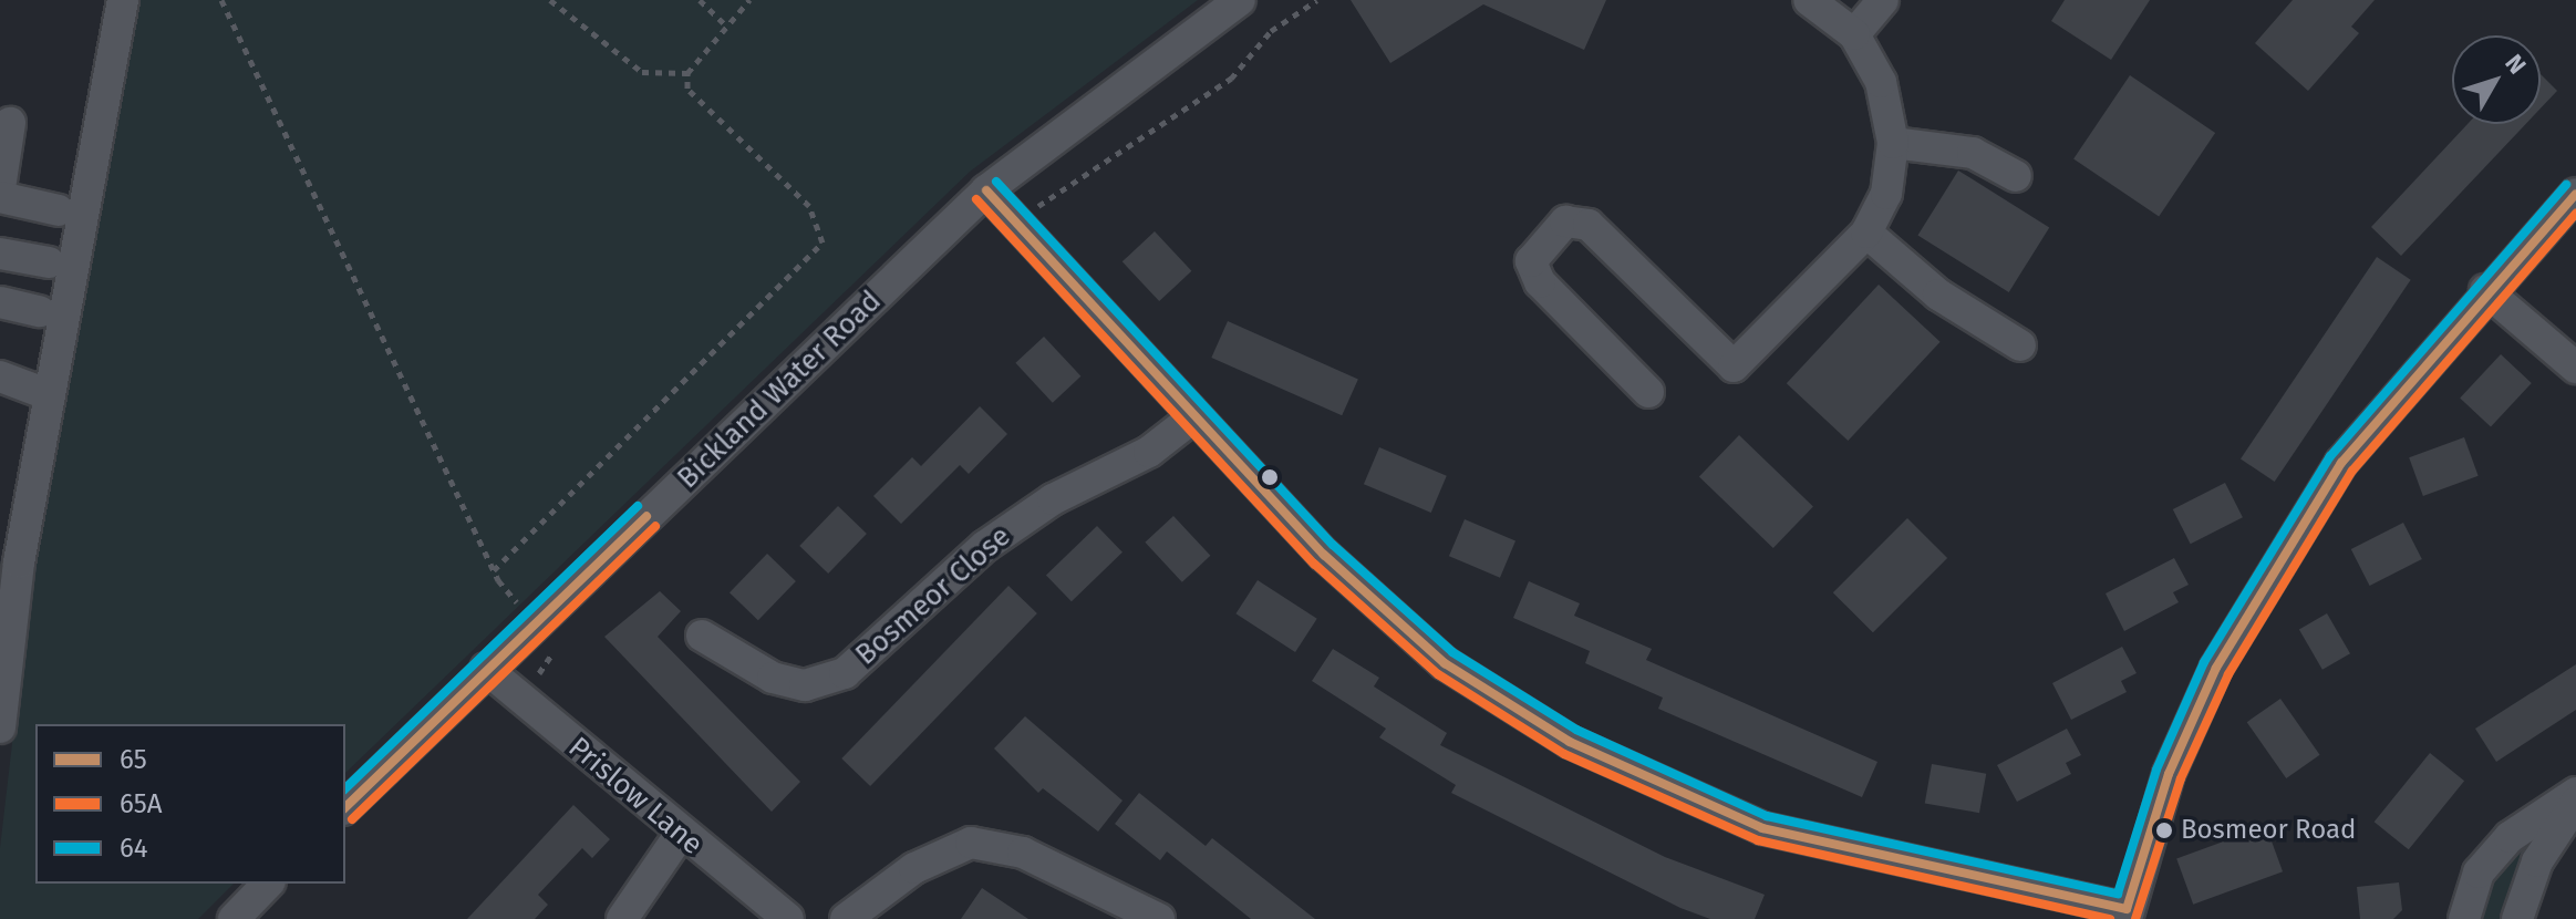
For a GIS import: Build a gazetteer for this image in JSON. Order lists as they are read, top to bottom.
{
  "streets": {
    "street": ["Bickland Water Road", "Bosmeor Close", "Prislow Lane"]
  },
  "crossings": [
    ["Bickland Water Road", "Prislow Lane"]
  ],
  "places": ["Bosmeor Road"],
  "lines": ["transit line 64", "transit line 65", "transit line 65A"],
  "legend": ["65", "65A", "64"],
  "north": "top right"
}
